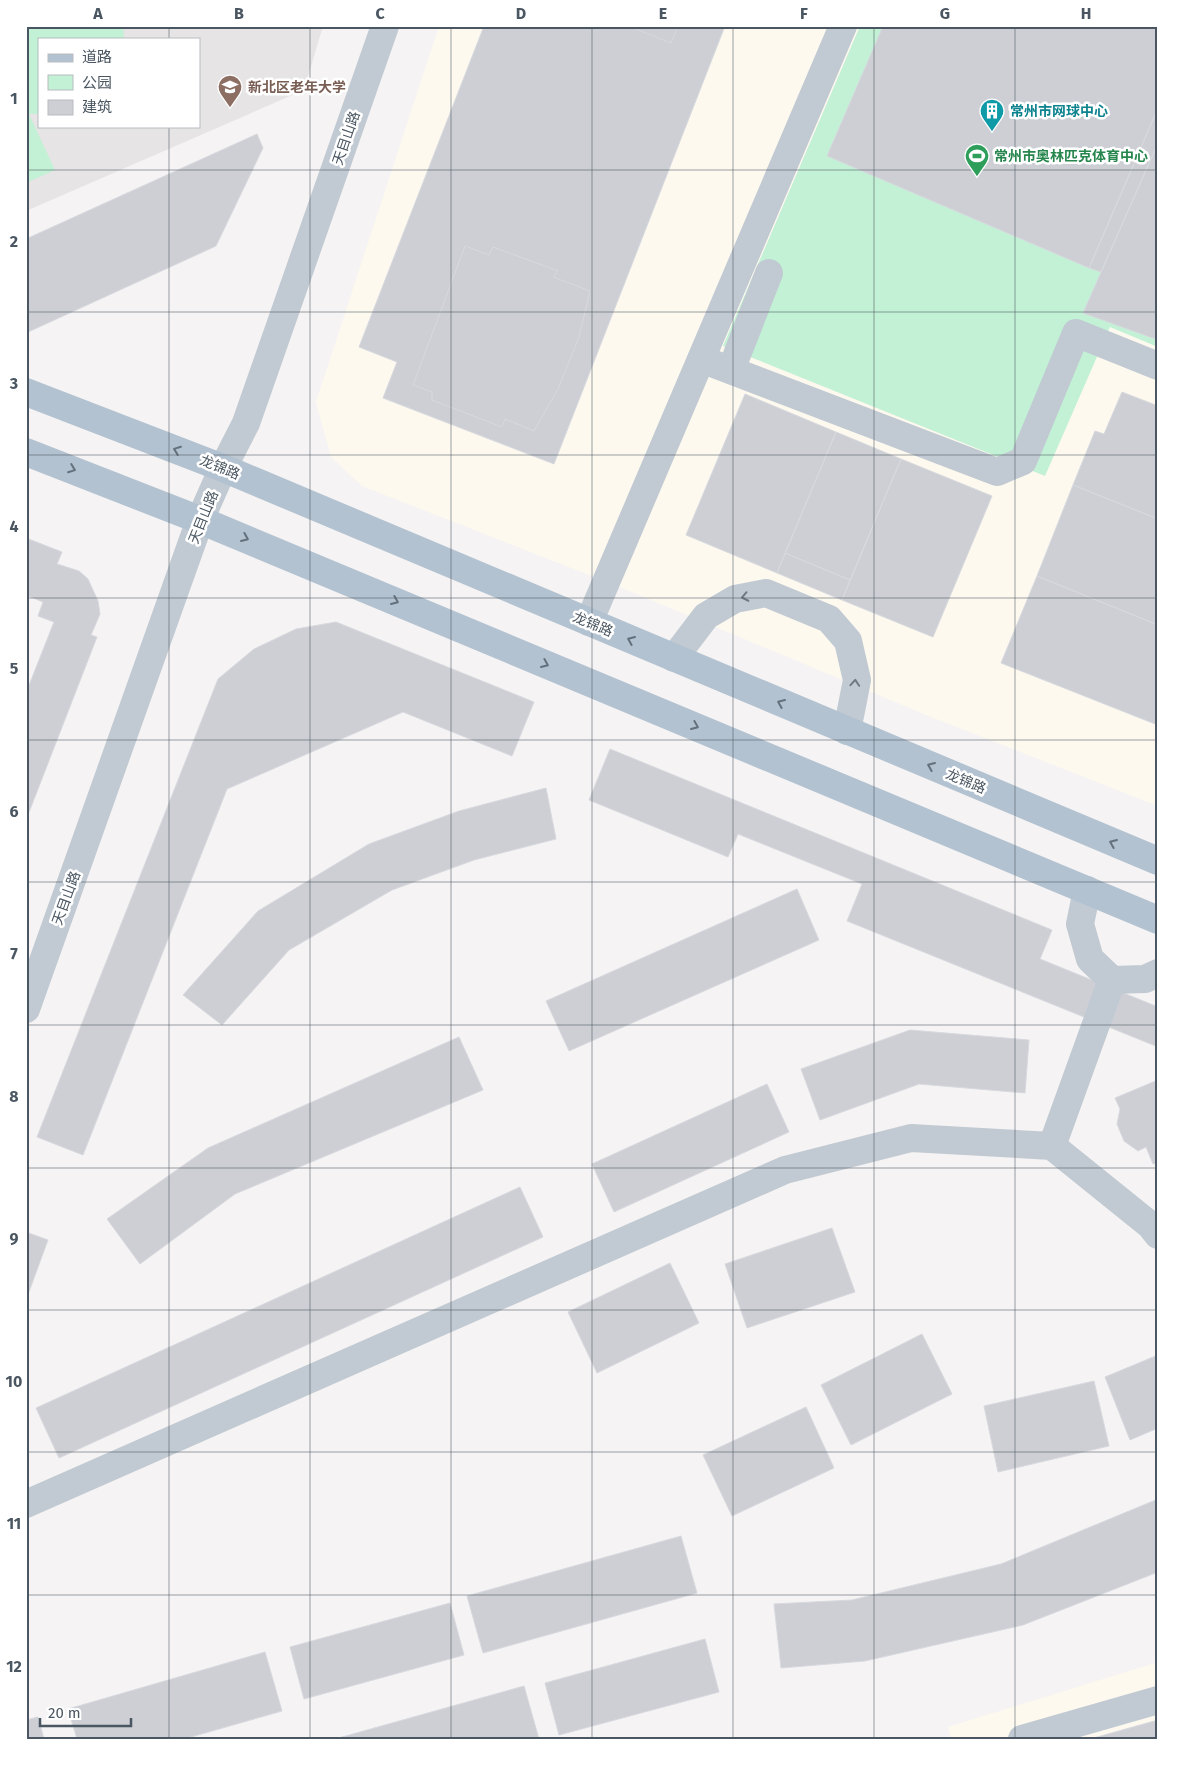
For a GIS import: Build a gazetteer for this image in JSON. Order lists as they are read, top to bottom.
{
  "streets": {
    "main road": ["龙锦路"],
    "street": ["天目山路"]
  },
  "crossings": [
    ["天目山路", "龙锦路"]
  ],
  "places": {
    "school or university": ["新北区老年大学"],
    "building": ["常州市网球中心"],
    "sports": ["常州市奥林匹克体育中心"]
  },
  "legend": ["道路", "公园", "建筑"],
  "scale_bar": "20 m",
  "grid": {
    "columns": [
      "A",
      "B",
      "C",
      "D",
      "E",
      "F",
      "G",
      "H"
    ],
    "rows": [
      "1",
      "2",
      "3",
      "4",
      "5",
      "6",
      "7",
      "8",
      "9",
      "10",
      "11",
      "12"
    ]
  }
}
